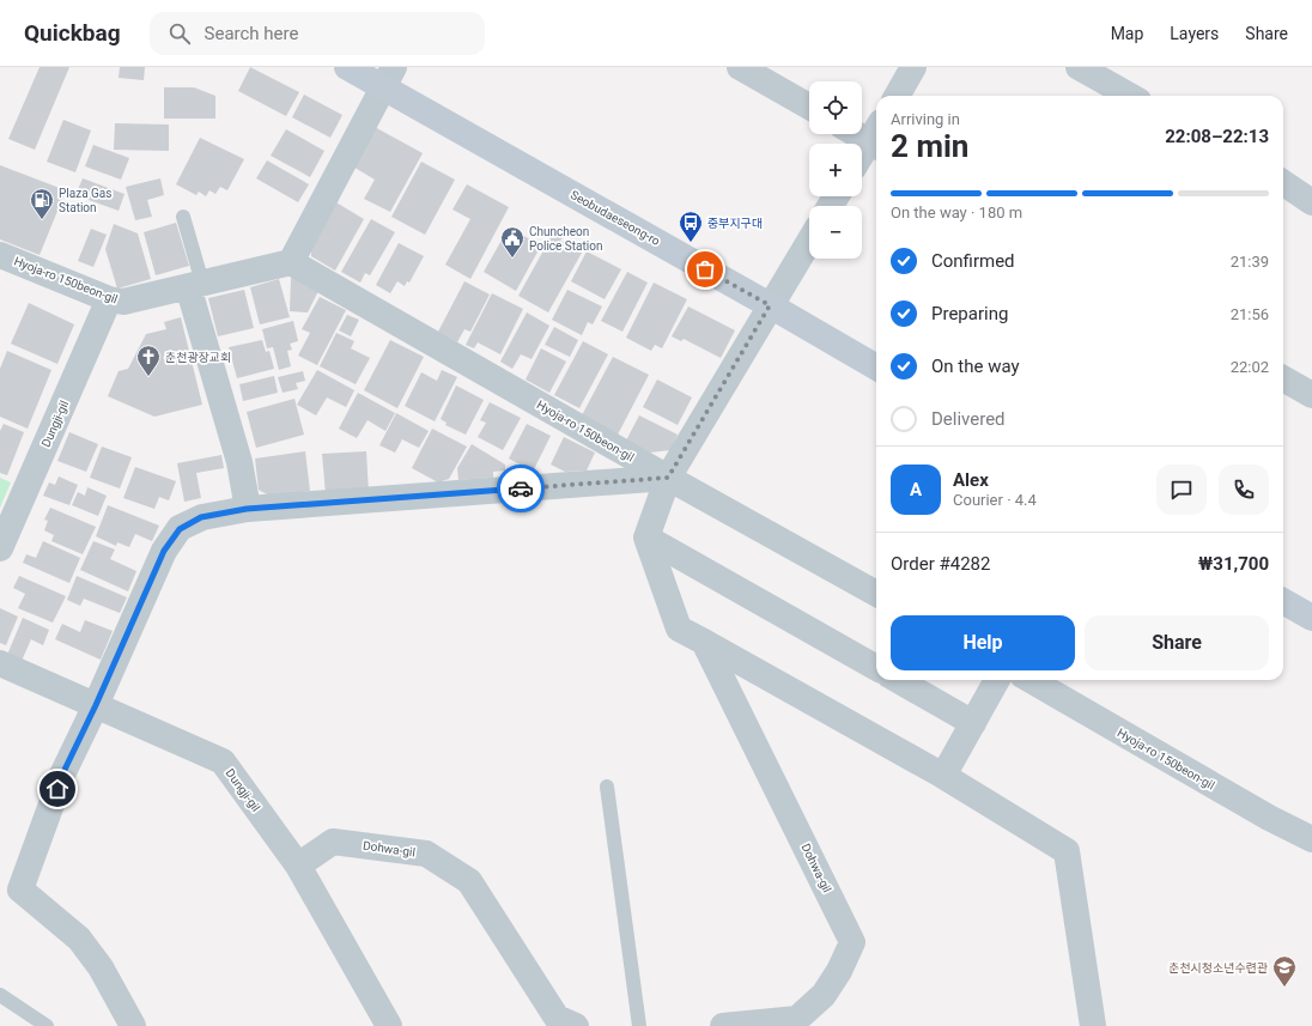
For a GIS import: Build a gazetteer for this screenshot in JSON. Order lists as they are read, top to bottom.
{
  "streets": {
    "street": [
      "Seobudaeseong-ro",
      "Hyoja-ro 150beon-gil",
      "Dungji-gil",
      "Dohwa-gil"
    ]
  },
  "crossings": [
    ["Hyoja-ro 150beon-gil", "Dungji-gil"],
    ["Dungji-gil", "Dohwa-gil"]
  ],
  "places": {
    "fuel station": ["Plaza Gas Station"],
    "bus stop": ["중부지구대"],
    "public building": ["Chuncheon Police Station"],
    "church": ["춘천광장교회"],
    "school or university": ["춘천시청소년수련관"]
  },
  "page": {
    "header": "Quickbag",
    "search": "Search here",
    "nav": ["Map", "Layers", "Share"],
    "map_buttons": ["+", "−"],
    "heading": ["2 min", "Arriving in", "22:08–22:13"],
    "panel": [
      "Alex",
      "Courier · 4.4",
      "Order #4282",
      "₩31,700"
    ],
    "bar": "On the way · 180 m",
    "list": [
      ["Confirmed", "21:39"],
      ["Preparing", "21:56"],
      ["On the way", "22:02"],
      "Delivered"
    ],
    "round": "A",
    "buttons": ["Help", "Share"]
  }
}
